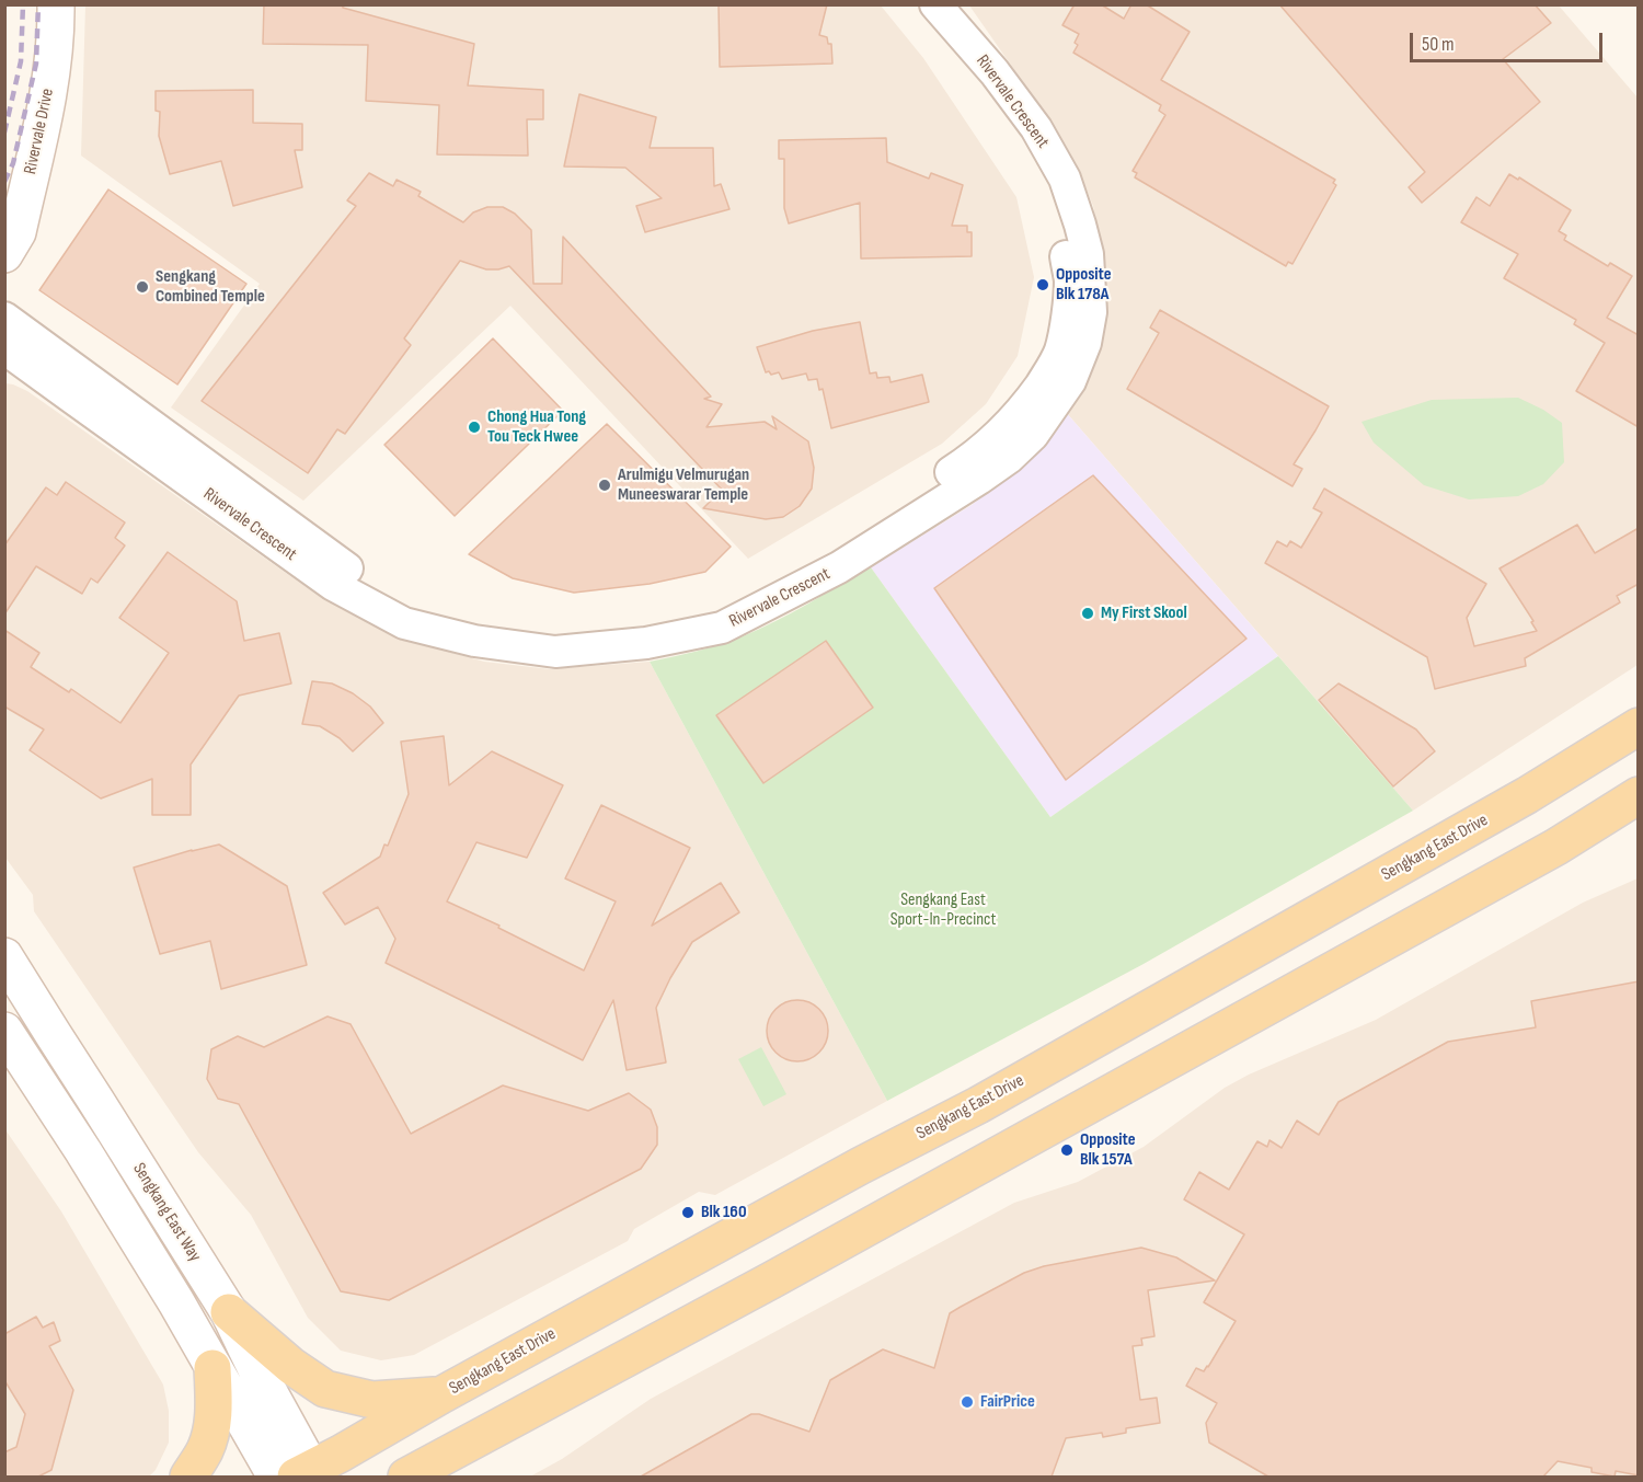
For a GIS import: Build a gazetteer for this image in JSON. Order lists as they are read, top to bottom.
{
  "streets": {
    "main road": ["Rivervale Drive", "Sengkang East Drive", "Sengkang East Way"],
    "street": ["Rivervale Crescent"]
  },
  "crossings": [
    ["Sengkang East Drive", "Sengkang East Way"]
  ],
  "parks": ["Sengkang East Sport-In-Precinct"],
  "places": [
    "Opposite Blk 178A",
    "Sengkang Combined Temple",
    "Chong Hua Tong Tou Teck Hwee",
    "Arulmigu Velmurugan Muneeswarar Temple",
    "My First Skool",
    "Opposite Blk 157A",
    "Blk 160",
    "FairPrice"
  ],
  "scale_bar": "50 m"
}
